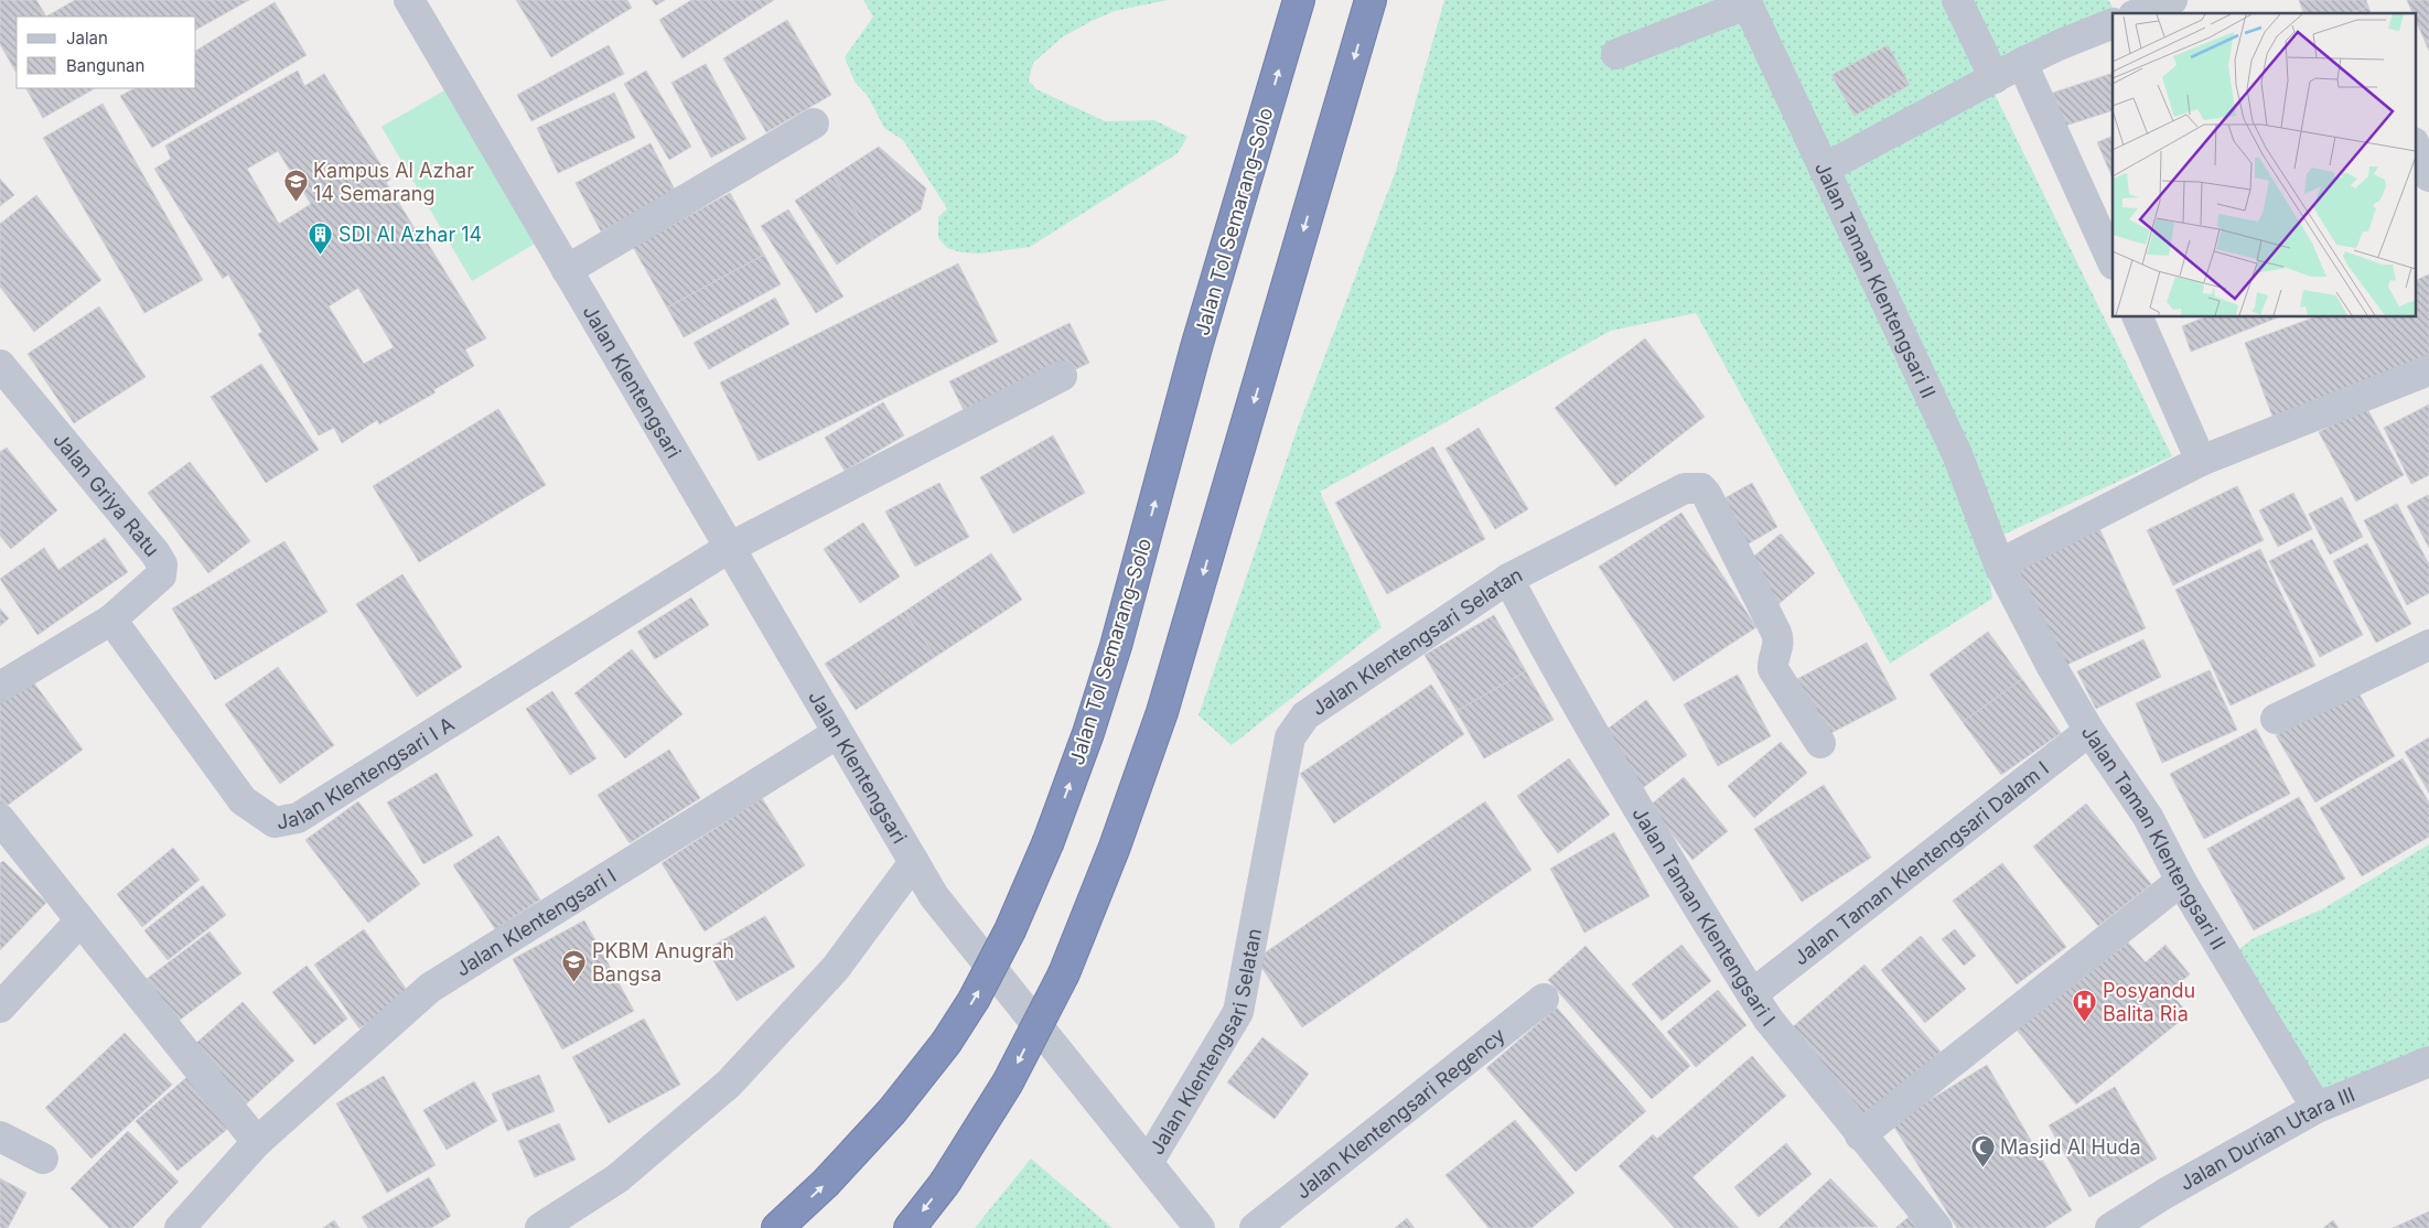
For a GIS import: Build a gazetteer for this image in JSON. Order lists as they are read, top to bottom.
{
  "streets": {
    "highway": ["Jalan Tol Semarang–Solo"],
    "street": [
      "Jalan Taman Klentengsari II",
      "Jalan Klentengsari",
      "Jalan Griya Ratu",
      "Jalan Klentengsari Selatan",
      "Jalan Klentengsari I A",
      "Jalan Taman Klentengsari Dalam I",
      "Jalan Taman Klentengsari I",
      "Jalan Klentengsari I",
      "Jalan Klentengsari Regency",
      "Jalan Durian Utara III"
    ]
  },
  "crossings": [
    ["Jalan Taman Klentengsari II", "Jalan Taman Klentengsari Dalam I"],
    ["Jalan Taman Klentengsari II", "Jalan Durian Utara III"],
    ["Jalan Klentengsari", "Jalan Klentengsari Selatan"],
    ["Jalan Klentengsari", "Jalan Klentengsari I A"],
    ["Jalan Klentengsari", "Jalan Klentengsari I"],
    ["Jalan Griya Ratu", "Jalan Klentengsari I A"],
    ["Jalan Klentengsari Selatan", "Jalan Taman Klentengsari I"],
    ["Jalan Taman Klentengsari Dalam I", "Jalan Taman Klentengsari I"]
  ],
  "places": {
    "school or university": ["Kampus Al Azhar 14 Semarang", "PKBM Anugrah Bangsa"],
    "building": ["SDI Al Azhar 14"],
    "hospital": ["Posyandu Balita Ria"],
    "mosque": ["Masjid Al Huda"]
  },
  "legend": ["Jalan", "Bangunan"]
}
